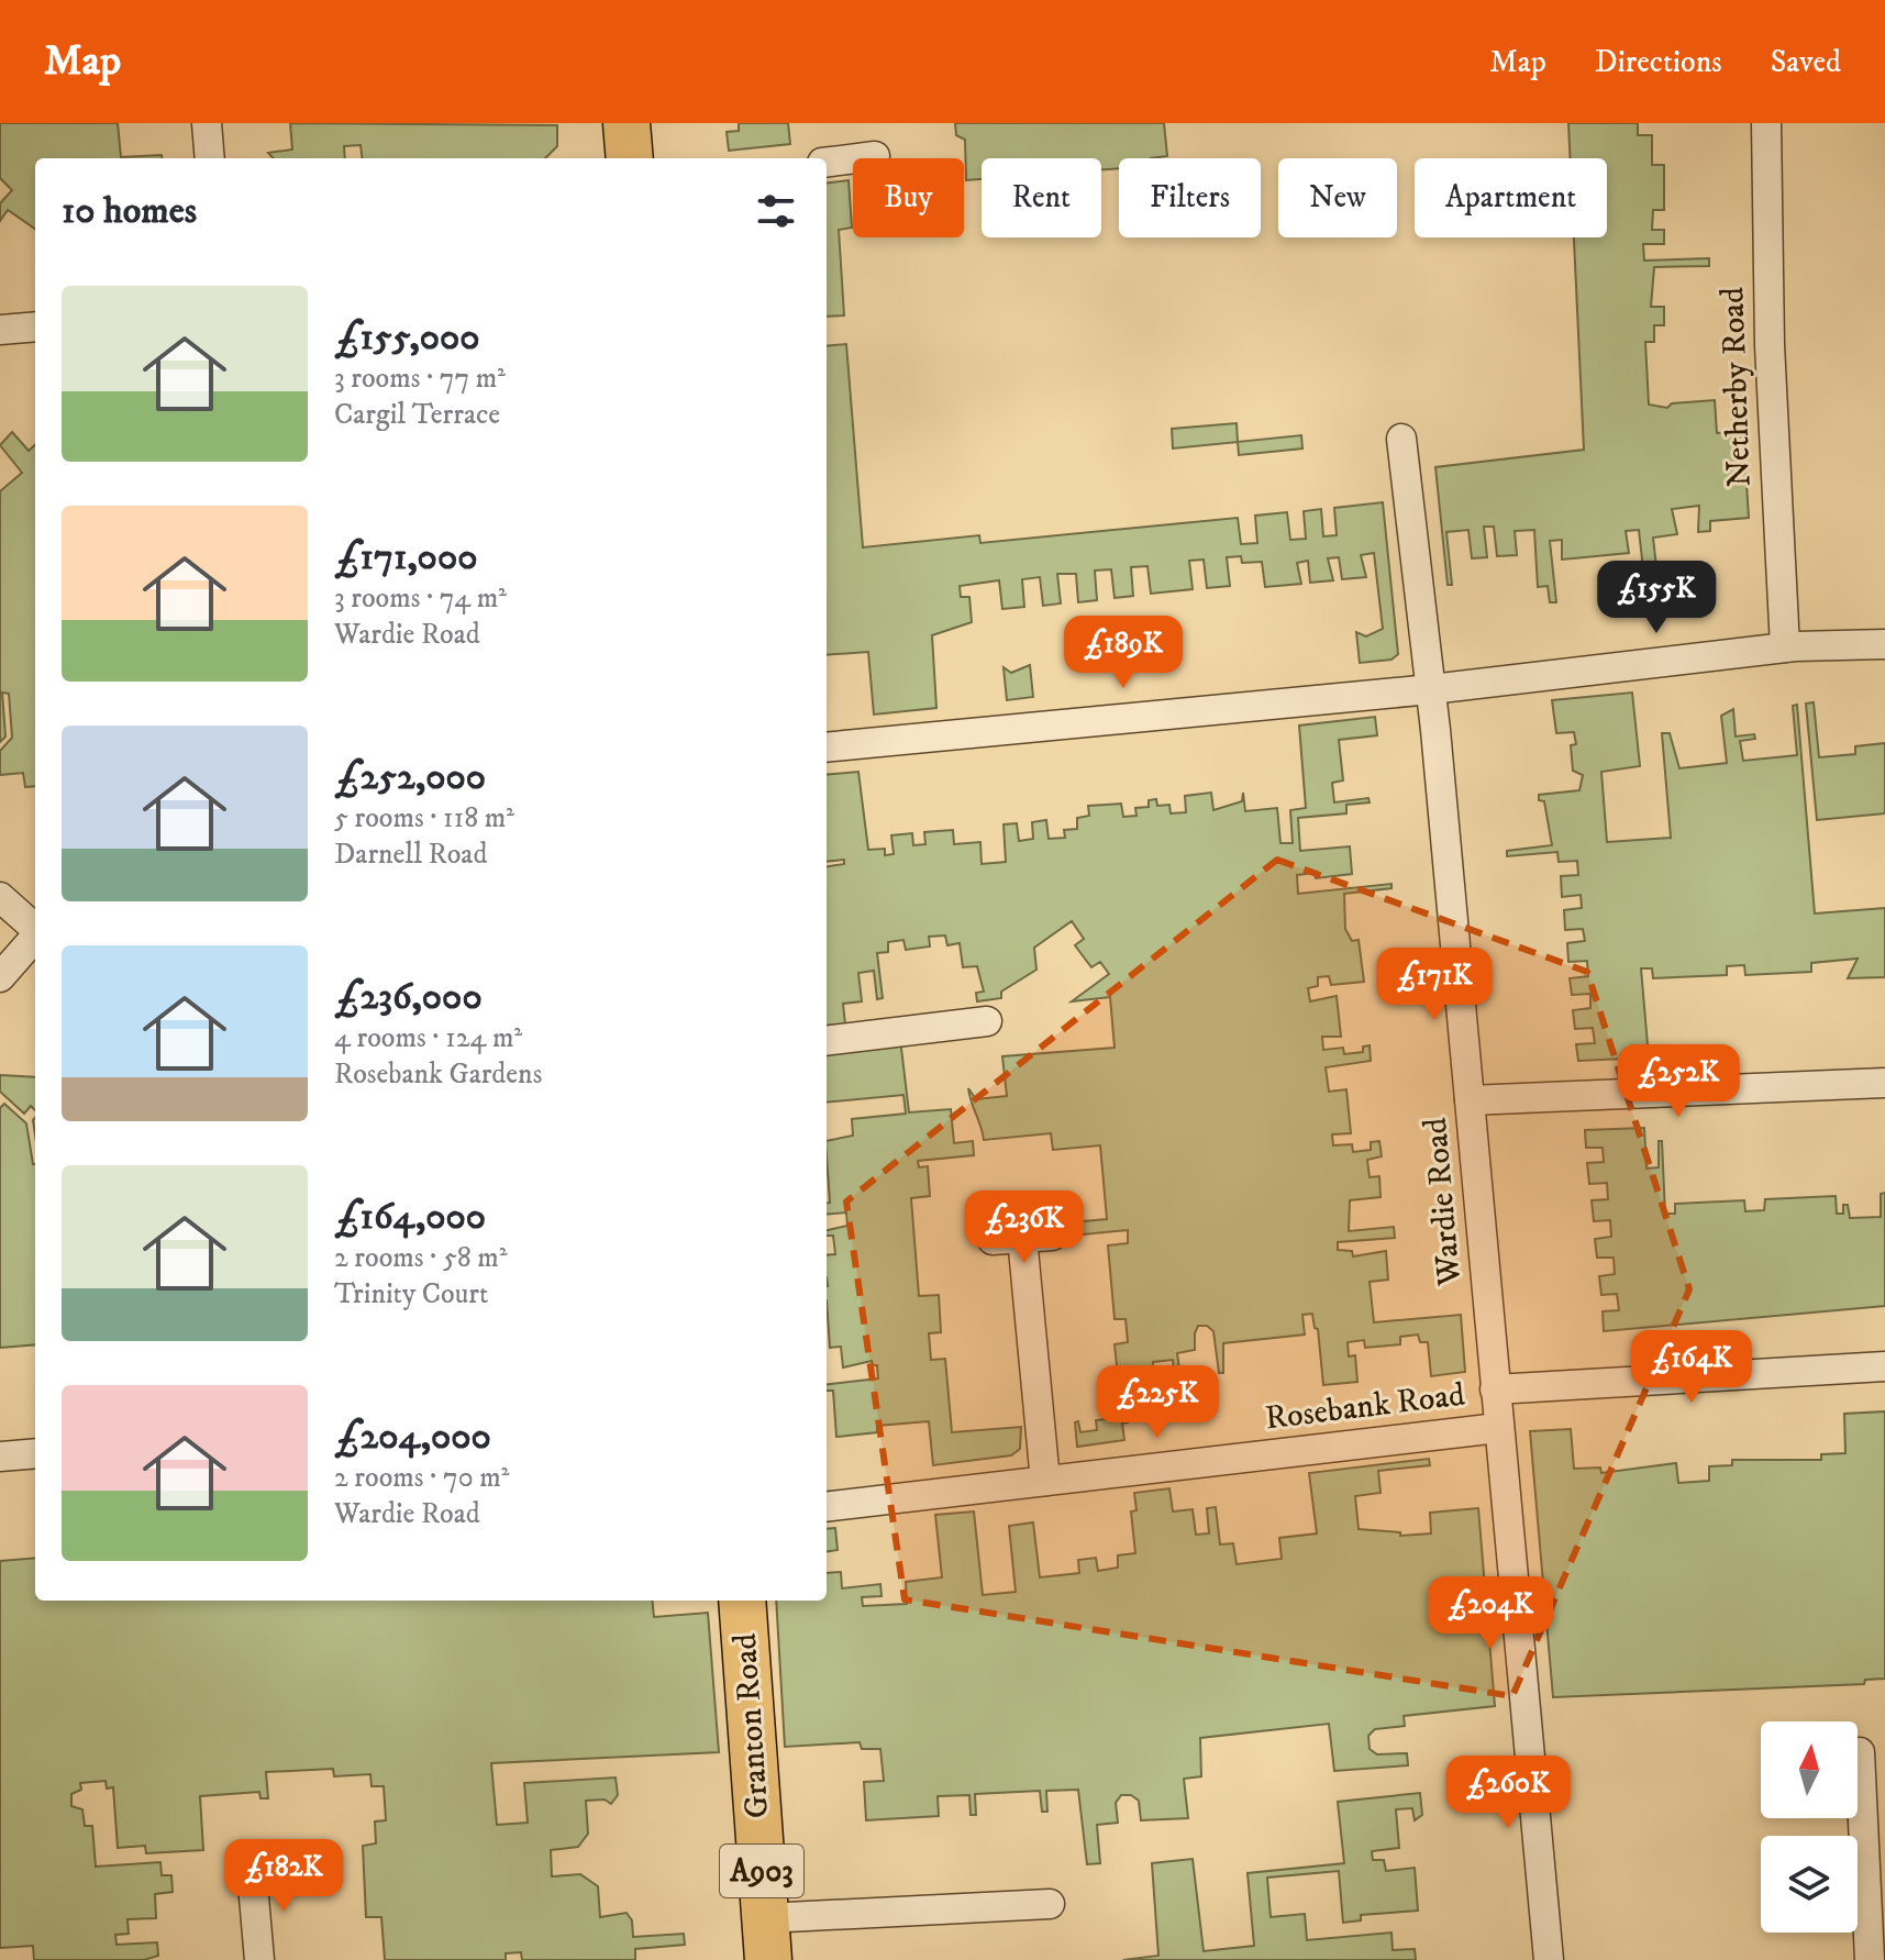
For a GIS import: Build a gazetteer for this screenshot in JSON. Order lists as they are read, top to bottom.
{
  "streets": {
    "main road": ["Granton Road", "A903"],
    "street": ["Netherby Road", "Wardie Road", "Rosebank Road"]
  },
  "crossings": [
    ["Wardie Road", "Rosebank Road"]
  ],
  "north": "top",
  "page": {
    "header": "Map",
    "nav": ["Map", "Directions", "Saved"],
    "chip": [
      "Buy",
      "Rent",
      "Filters",
      "New",
      "Apartment"
    ],
    "heading": "10 homes",
    "list": [
      {
        "name": "£155,000",
        "note": "3 rooms · 77 m² · Cargil Terrace"
      },
      {
        "name": "£171,000",
        "note": "3 rooms · 74 m² · Wardie Road"
      },
      {
        "name": "£252,000",
        "note": "5 rooms · 118 m² · Darnell Road"
      },
      {
        "name": "£236,000",
        "note": "4 rooms · 124 m² · Rosebank Gardens"
      },
      {
        "name": "£164,000",
        "note": "2 rooms · 58 m² · Trinity Court"
      },
      {
        "name": "£204,000",
        "note": "2 rooms · 70 m² · Wardie Road"
      }
    ],
    "price": [
      "£155K",
      "£189K",
      "£171K",
      "£252K",
      "£236K",
      "£164K",
      "£225K",
      "£204K",
      "£260K",
      "£182K"
    ]
  }
}
